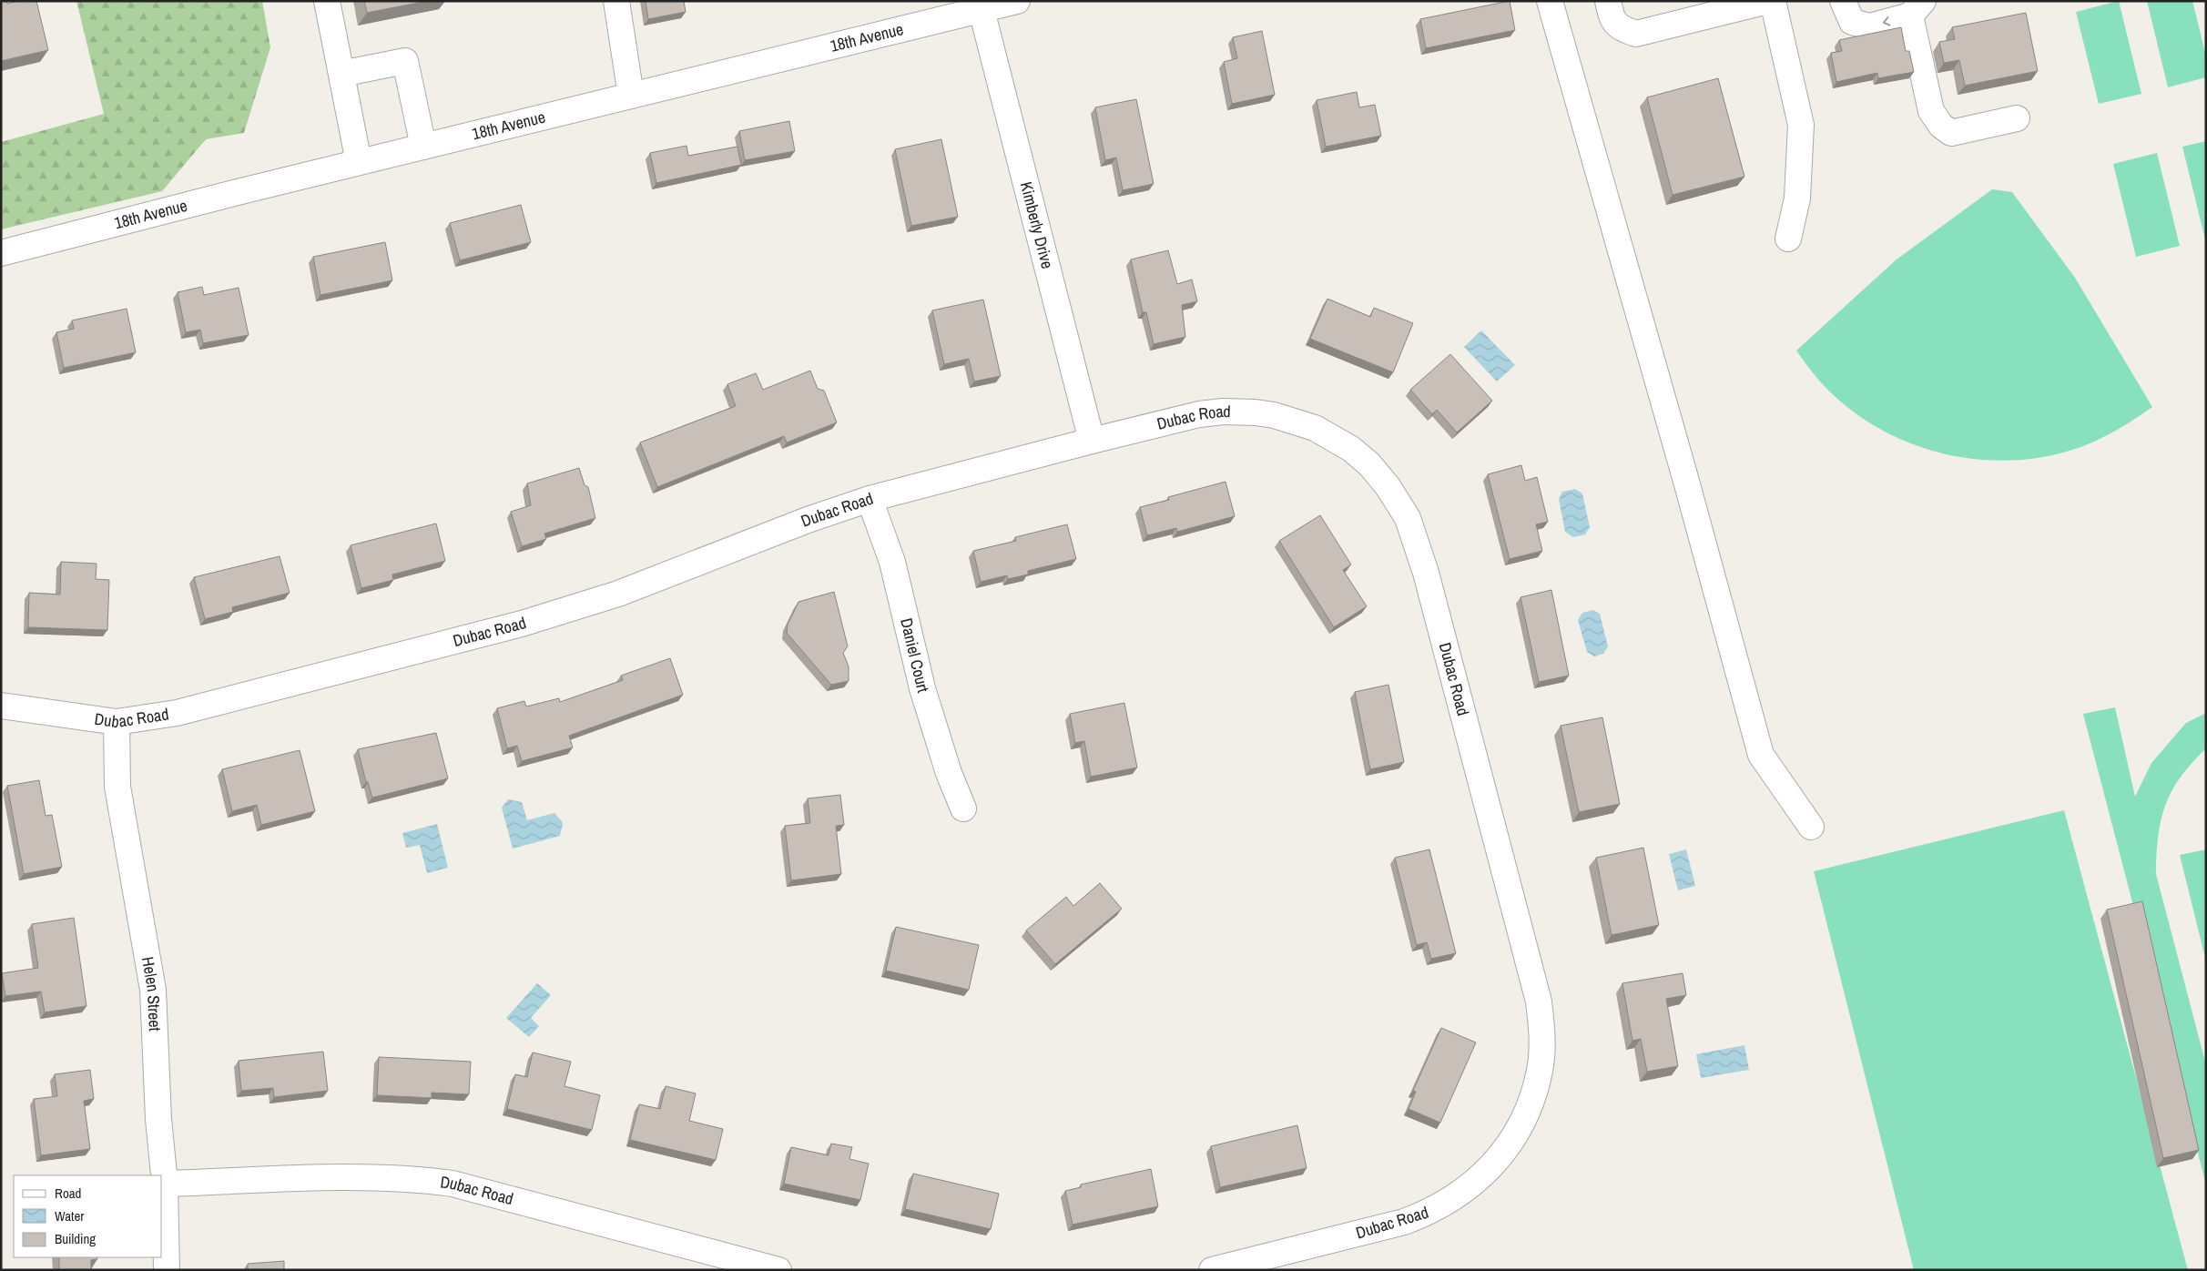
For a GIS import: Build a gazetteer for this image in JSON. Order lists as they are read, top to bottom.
{
  "streets": {
    "street": [
      "18th Avenue",
      "Kimberly Drive",
      "Dubac Road",
      "Daniel Court",
      "Helen Street"
    ]
  },
  "crossings": [
    ["18th Avenue", "Kimberly Drive"],
    ["Kimberly Drive", "Dubac Road"],
    ["Dubac Road", "Daniel Court"],
    ["Dubac Road", "Helen Street"]
  ],
  "legend": ["Road", "Water", "Building"]
}
